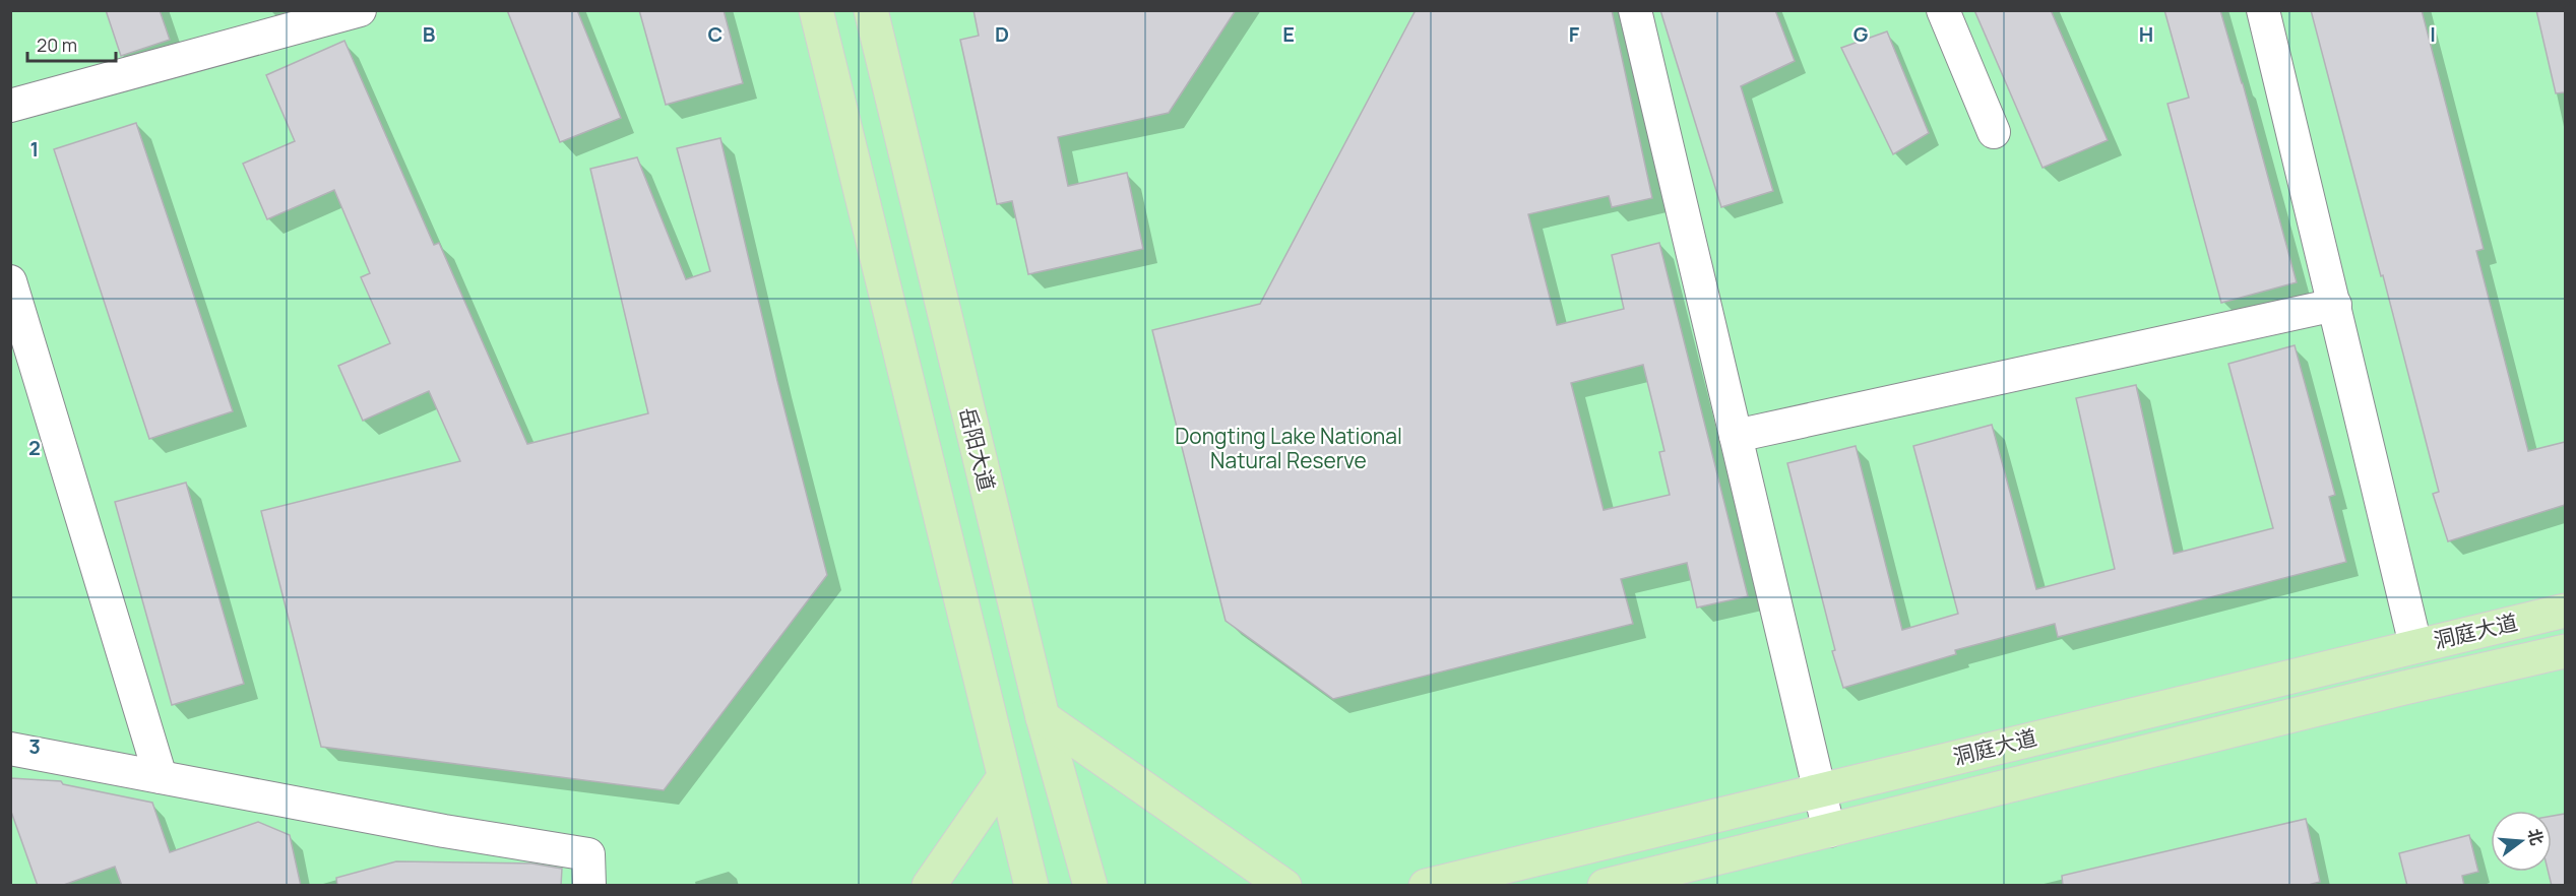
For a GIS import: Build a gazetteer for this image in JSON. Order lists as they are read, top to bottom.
{
  "streets": {
    "main road": ["岳阳大道", "洞庭大道"]
  },
  "parks": ["Dongting Lake National Natural Reserve"],
  "scale_bar": "20 m",
  "north": "right",
  "grid": {
    "columns": [
      "B",
      "C",
      "D",
      "E",
      "F",
      "G",
      "H",
      "I"
    ],
    "rows": ["1", "2", "3"]
  }
}
